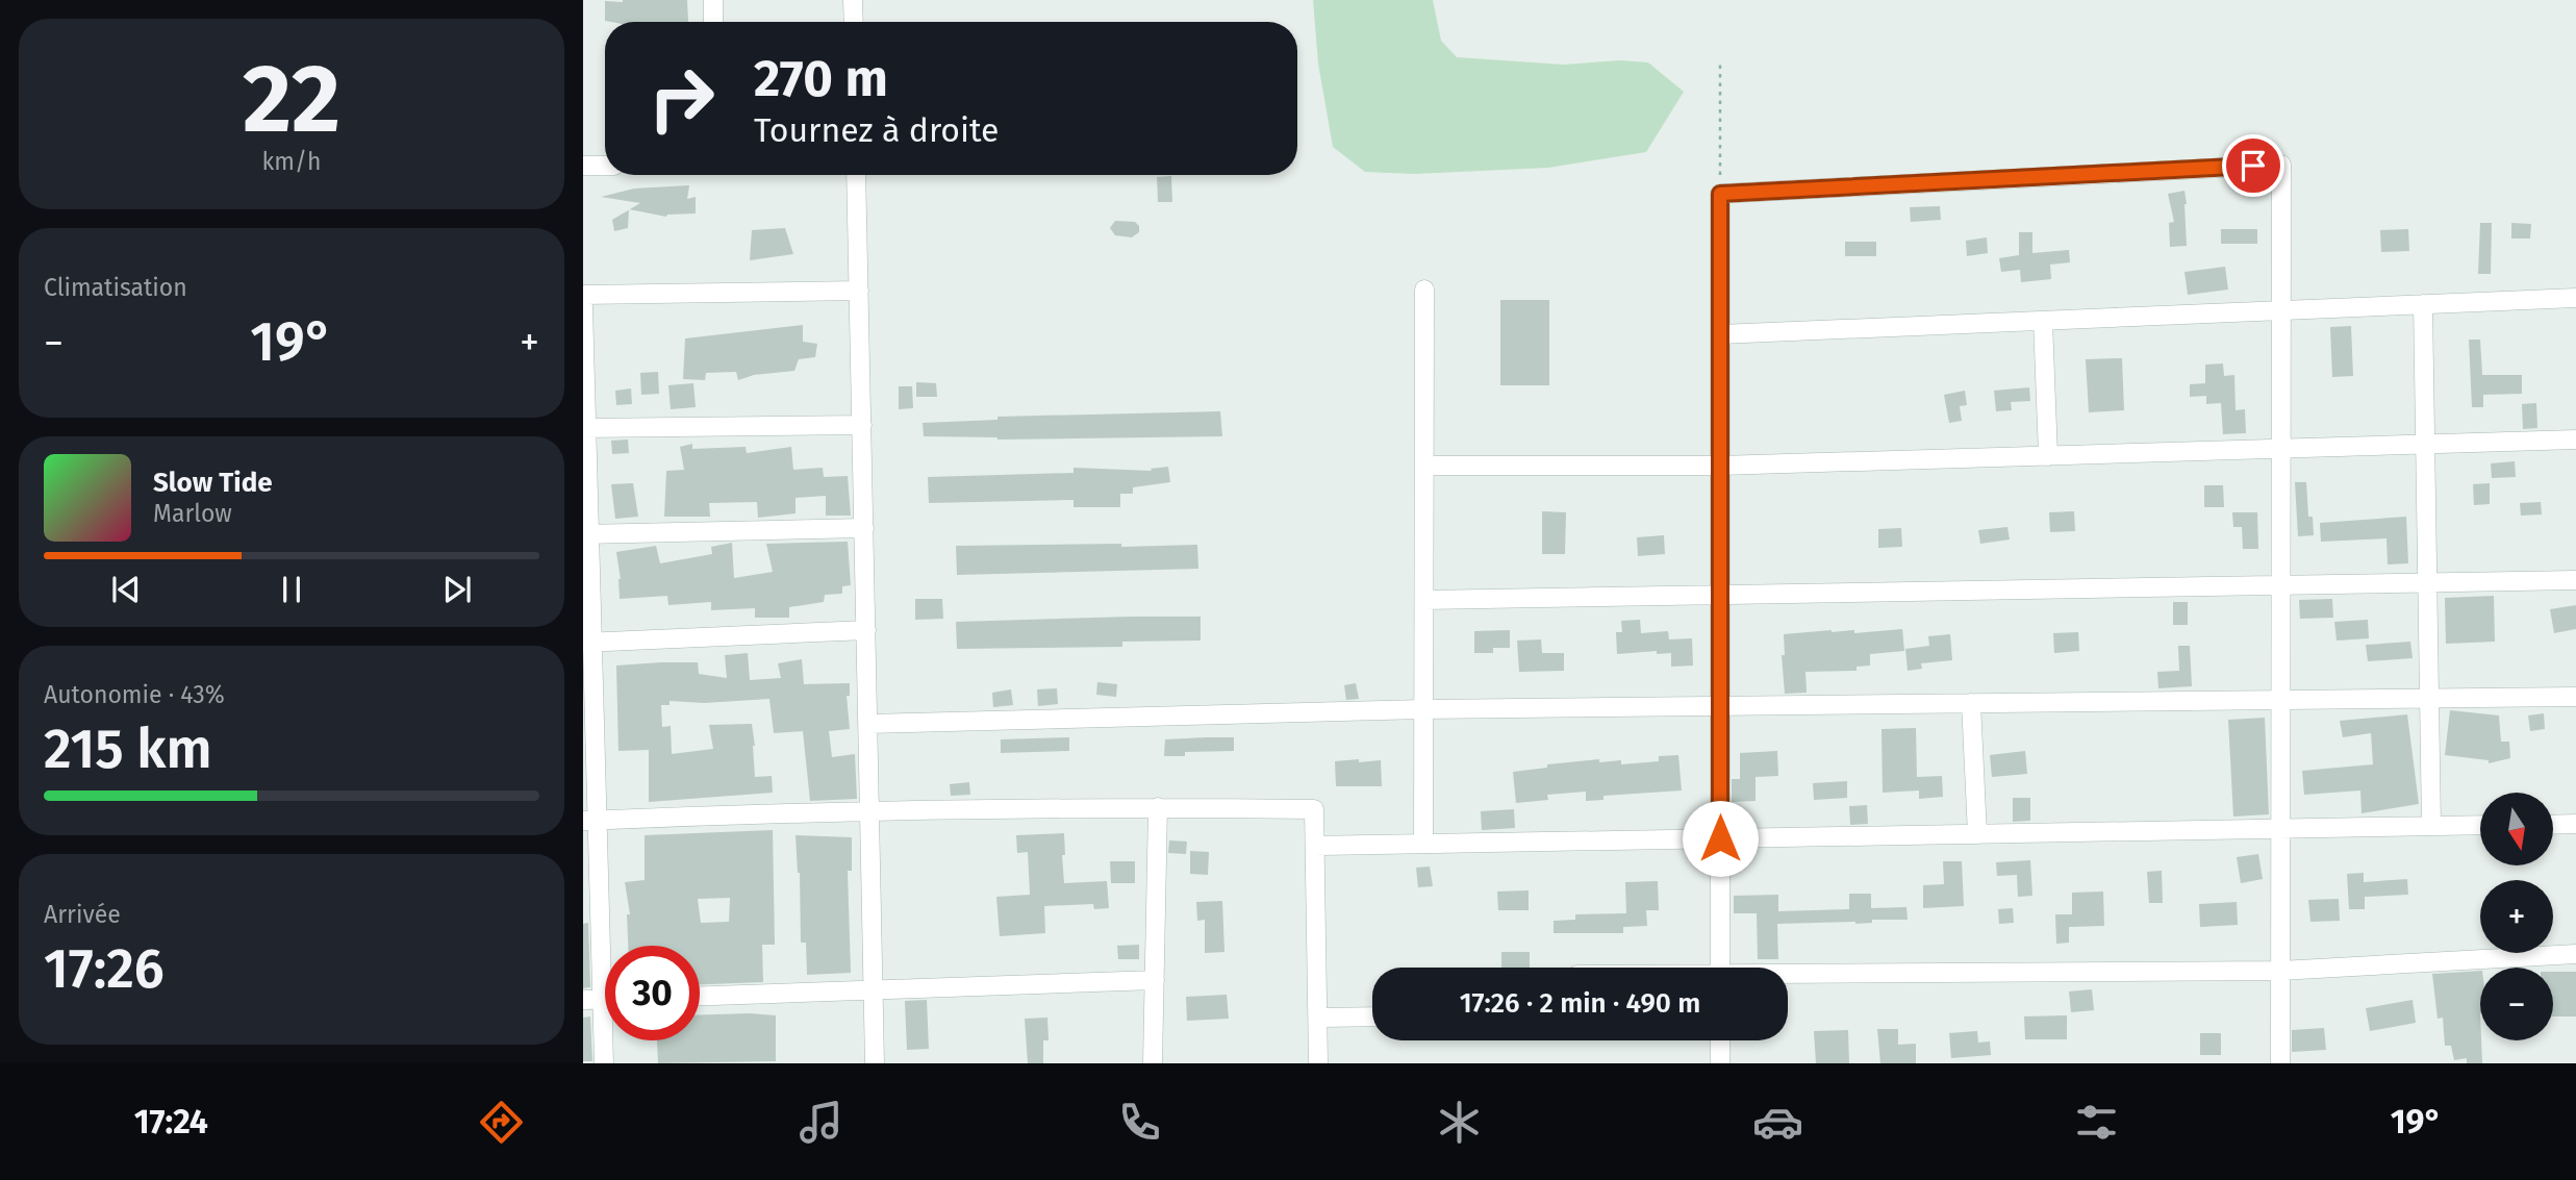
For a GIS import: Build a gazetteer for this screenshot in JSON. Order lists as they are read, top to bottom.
{
  "north": "bottom",
  "page": {
    "tile": [
      ["22", "km/h"],
      "Climatisation",
      ["Autonomie · 43%", "215 km"],
      ["Arrivée", "17:26"]
    ],
    "turn": ["270 m", "Tournez à droite"],
    "heat": ["−", "19°", "+"],
    "song": ["Slow Tide", "Marlow"],
    "map_buttons": ["+", "−"],
    "limit": "30",
    "trip": "17:26 · 2 min · 490 m",
    "tabs": ["17:24", "19°"]
  }
}
